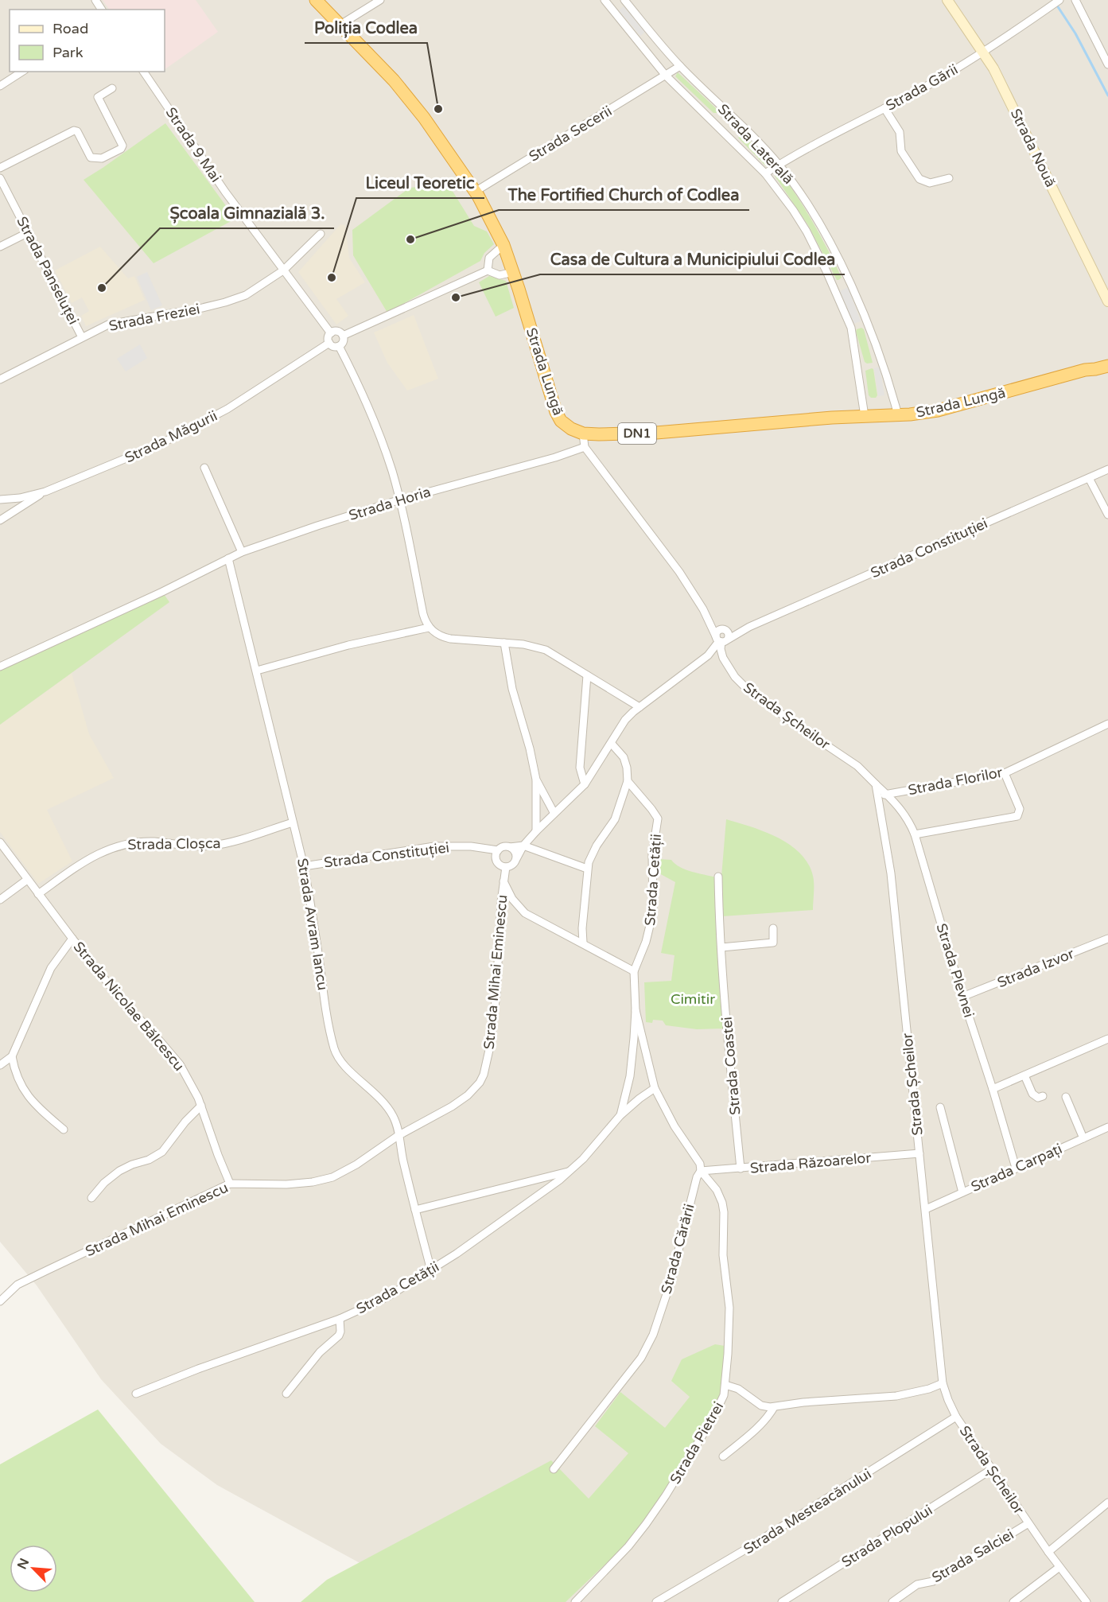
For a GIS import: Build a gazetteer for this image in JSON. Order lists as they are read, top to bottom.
{
  "streets": {
    "highway": ["Strada Lungă", "DN1"],
    "main road": ["Strada Nouă"],
    "street": [
      "Strada Gării",
      "Strada Secerii",
      "Strada Laterală",
      "Strada 9 Mai",
      "Strada Panseluței",
      "Strada Freziei",
      "Strada Măgurii",
      "Strada Horia",
      "Strada Constituției",
      "Strada Șcheilor",
      "Strada Florilor",
      "Strada Cloșca",
      "Strada Cetății",
      "Strada Avram Iancu",
      "Strada Izvor",
      "Strada Plevnei",
      "Strada Mihai Eminescu",
      "Strada Nicolae Bălcescu",
      "Strada Coastei",
      "Strada Răzoarelor",
      "Strada Carpați",
      "Strada Cărării",
      "Strada Pietrei",
      "Strada Mesteacănului",
      "Strada Plopului",
      "Strada Salciei"
    ]
  },
  "crossings": [
    ["Strada Gării", "Strada Laterală"],
    ["Strada Gării", "Strada Nouă"],
    ["Strada Secerii", "Strada Laterală"],
    ["Strada Secerii", "Strada Lungă"],
    ["Strada Laterală", "Strada Lungă"],
    ["Strada 9 Mai", "Strada Freziei"],
    ["Strada 9 Mai", "Strada Măgurii"],
    ["Strada Panseluței", "Strada Freziei"],
    ["Strada Horia", "Strada Șcheilor"],
    ["Strada Horia", "Strada Avram Iancu"],
    ["Strada Constituției", "Strada Șcheilor"],
    ["Strada Constituției", "Strada Avram Iancu"],
    ["Strada Constituției", "Strada Mihai Eminescu"],
    ["Strada Șcheilor", "Strada Florilor"],
    ["Strada Șcheilor", "Strada Plevnei"],
    ["Strada Șcheilor", "Strada Răzoarelor"],
    ["Strada Șcheilor", "Strada Carpați"],
    ["Strada Șcheilor", "Strada Mesteacănului"],
    ["Strada Șcheilor", "Strada Plopului"],
    ["Strada Șcheilor", "Strada Salciei"],
    ["Strada Florilor", "Strada Plevnei"],
    ["Strada Cloșca", "Strada Avram Iancu"],
    ["Strada Cloșca", "Strada Nicolae Bălcescu"],
    ["Strada Cetății", "Strada Avram Iancu"],
    ["Strada Avram Iancu", "Strada Mihai Eminescu"],
    ["Strada Izvor", "Strada Plevnei"],
    ["Strada Plevnei", "Strada Carpați"],
    ["Strada Mihai Eminescu", "Strada Nicolae Bălcescu"],
    ["Strada Coastei", "Strada Răzoarelor"],
    ["Strada Răzoarelor", "Strada Cărării"],
    ["Strada Răzoarelor", "Strada Pietrei"],
    ["Strada Cărării", "Strada Pietrei"]
  ],
  "parks": ["Cimitir"],
  "places": [
    "Poliția Codlea",
    "The Fortified Church of Codlea",
    "Liceul Teoretic",
    "Școala Gimnazială 3.",
    "Casa de Cultura a Municipiului Codlea"
  ],
  "legend": ["Road", "Park"],
  "north": "top left"
}
